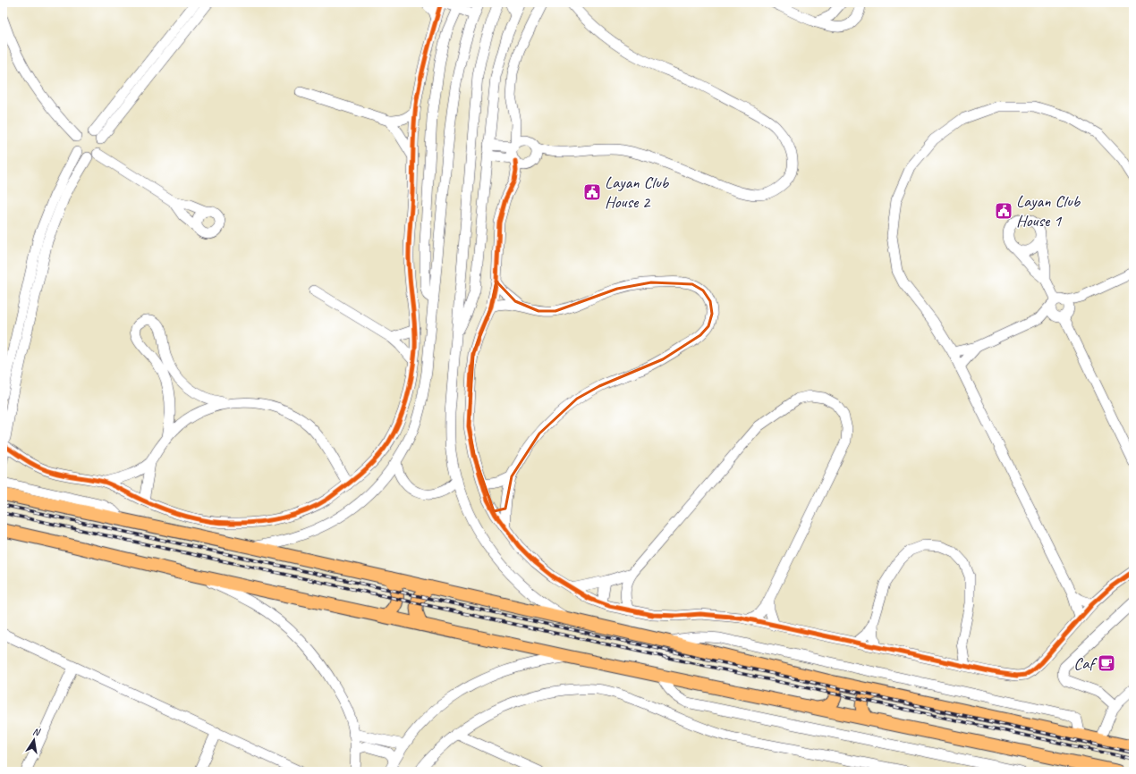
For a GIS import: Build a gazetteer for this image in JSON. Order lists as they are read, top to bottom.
{
  "places": {
    "public building": ["Layan Club House 2", "Layan Club House 1"],
    "cafe": ["Caf"]
  },
  "north": "top"
}
